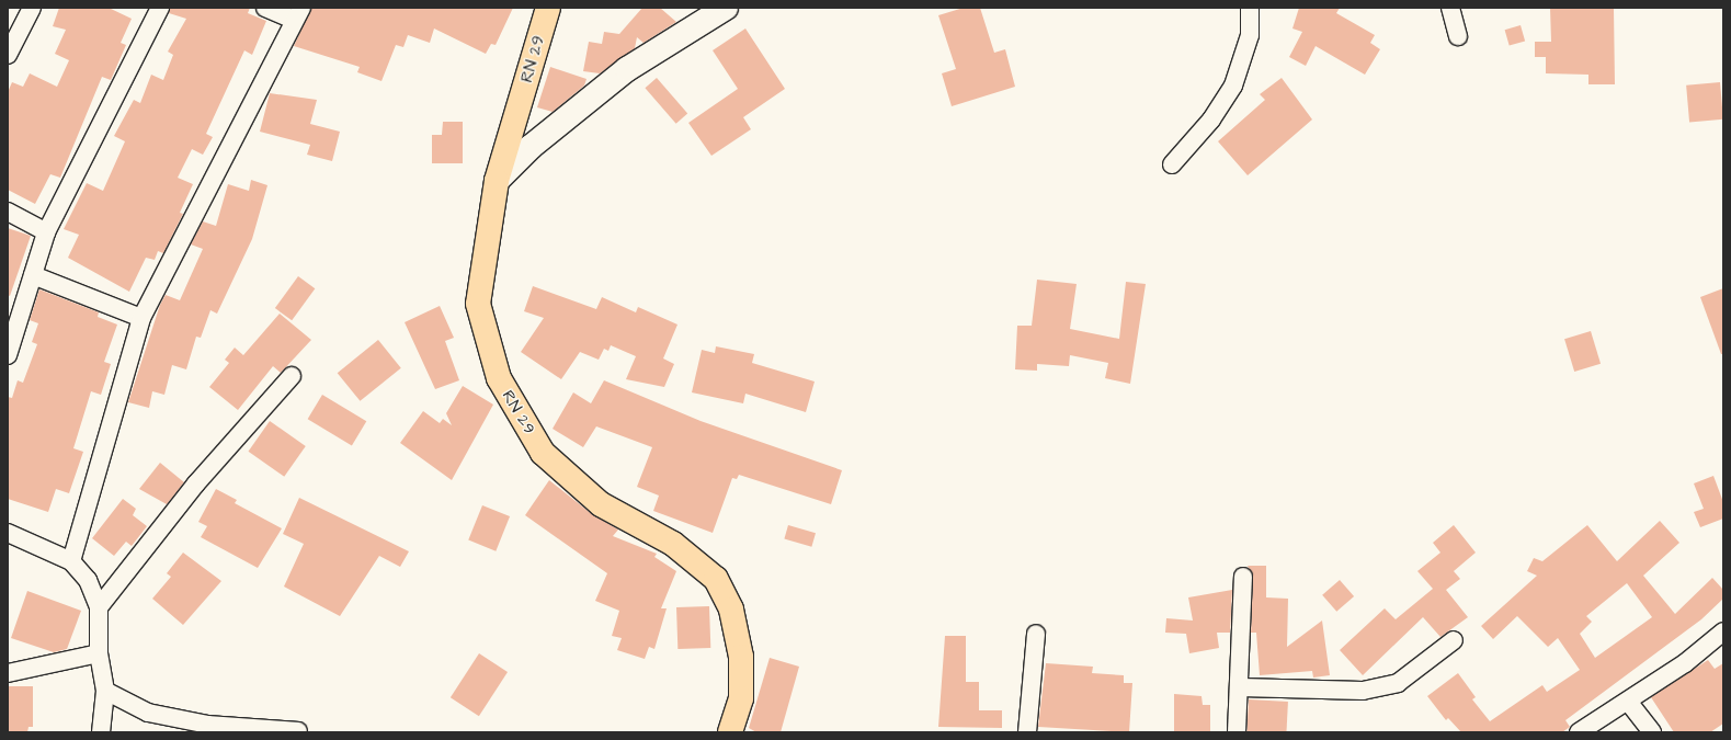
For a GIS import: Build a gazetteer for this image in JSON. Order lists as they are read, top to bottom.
{
  "streets": {
    "main road": ["RN 29"]
  }
}
